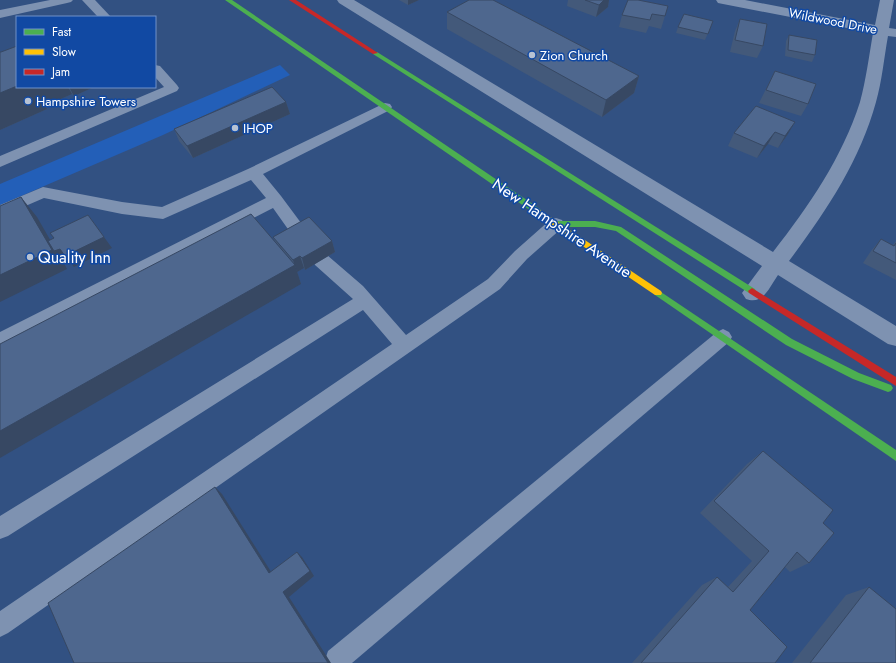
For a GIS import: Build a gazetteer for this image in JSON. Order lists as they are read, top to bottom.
{
  "streets": {
    "main road": ["New Hampshire Avenue"],
    "street": ["Wildwood Drive"]
  },
  "places": [
    "Zion Church",
    "Hampshire Towers",
    "IHOP",
    "Quality Inn"
  ],
  "legend": ["Fast", "Slow", "Jam"]
}
